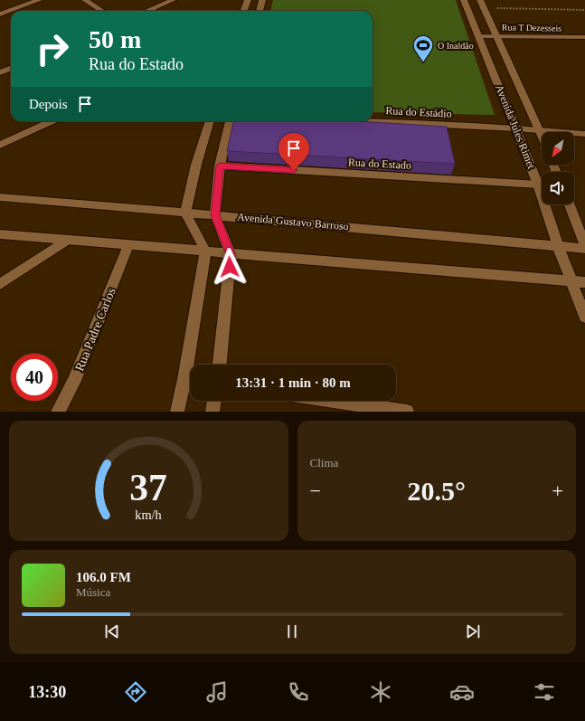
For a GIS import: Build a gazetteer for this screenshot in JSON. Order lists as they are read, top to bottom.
{
  "streets": {
    "street": [
      "Rua T Dezesseis",
      "Rua do Estádio",
      "Avenida Jules Rimet",
      "Rua do Estado",
      "Avenida Gustavo Barroso",
      "Rua Padre Carlos"
    ]
  },
  "crossings": [
    ["Rua T Dezesseis", "Avenida Jules Rimet"],
    ["Rua do Estádio", "Avenida Jules Rimet"],
    ["Avenida Jules Rimet", "Rua do Estado"],
    ["Avenida Jules Rimet", "Avenida Gustavo Barroso"]
  ],
  "places": {
    "sports": ["O Inaldão"]
  },
  "north": "bottom left",
  "page": {
    "turn": ["50 m", "Rua do Estado"],
    "then": "Depois",
    "limit": "40",
    "trip": "13:31 · 1 min · 80 m",
    "tile": "Clima",
    "heat": ["−", "20.5°", "+"],
    "song": ["106.0 FM", "Música"],
    "tabs": "13:30",
    "gauge": ["37", "km/h"]
  }
}
